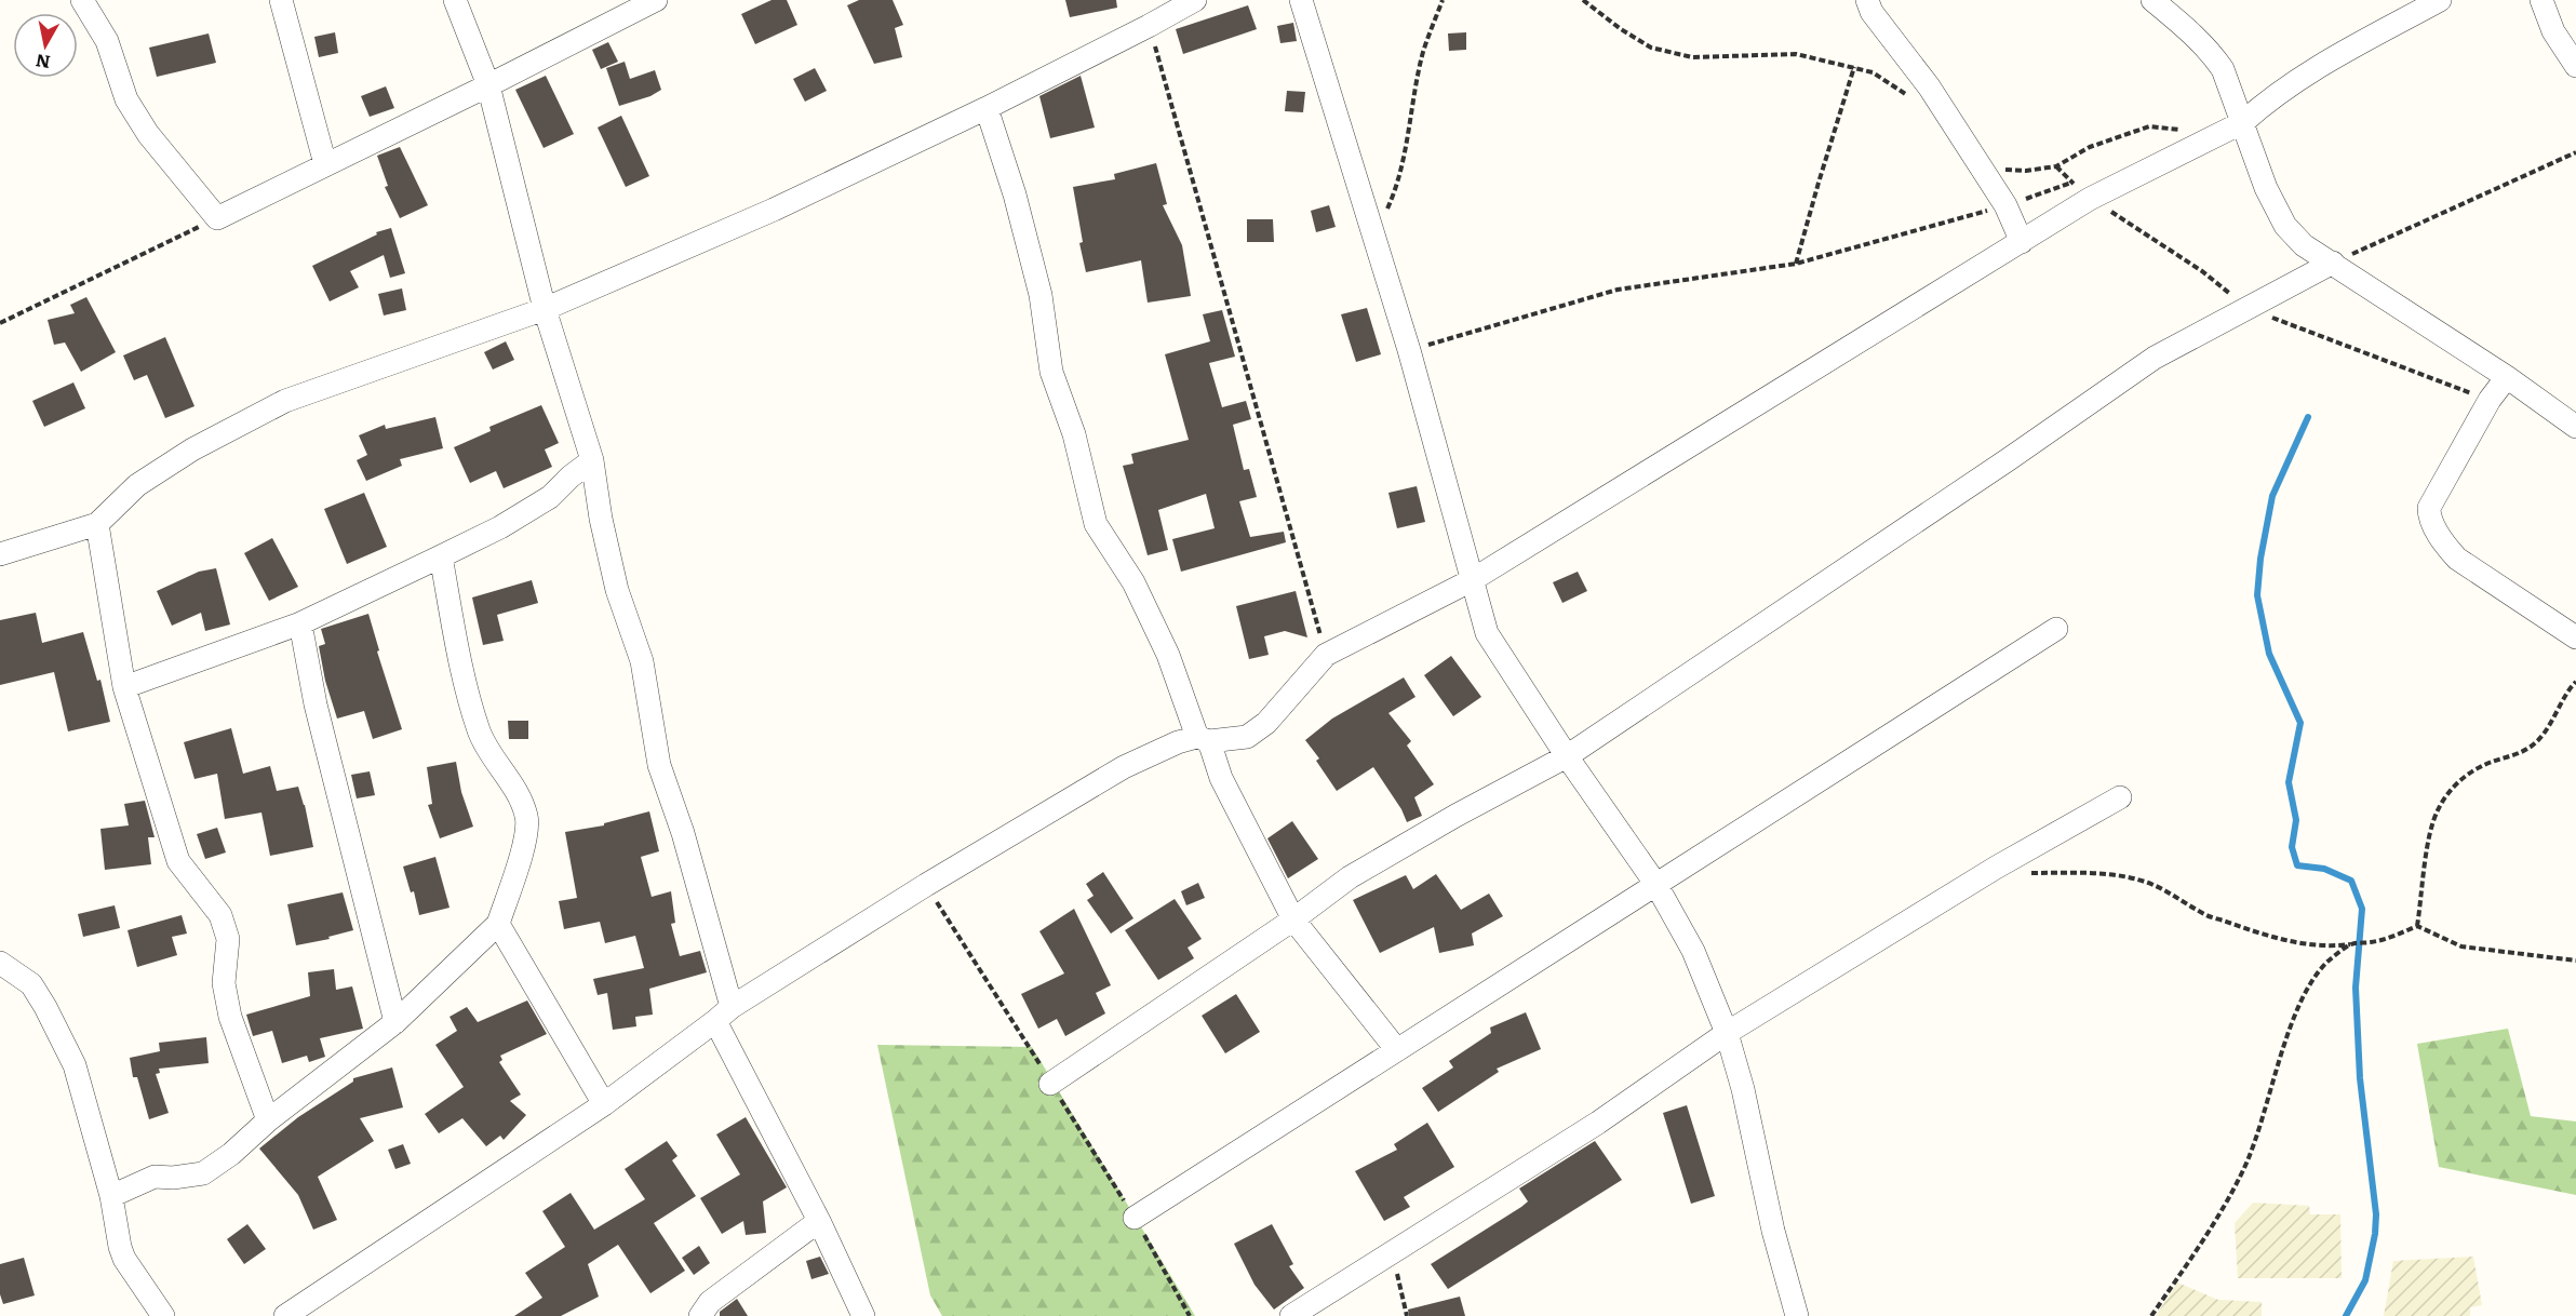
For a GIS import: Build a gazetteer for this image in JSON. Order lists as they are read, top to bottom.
{
  "north": "bottom"
}
